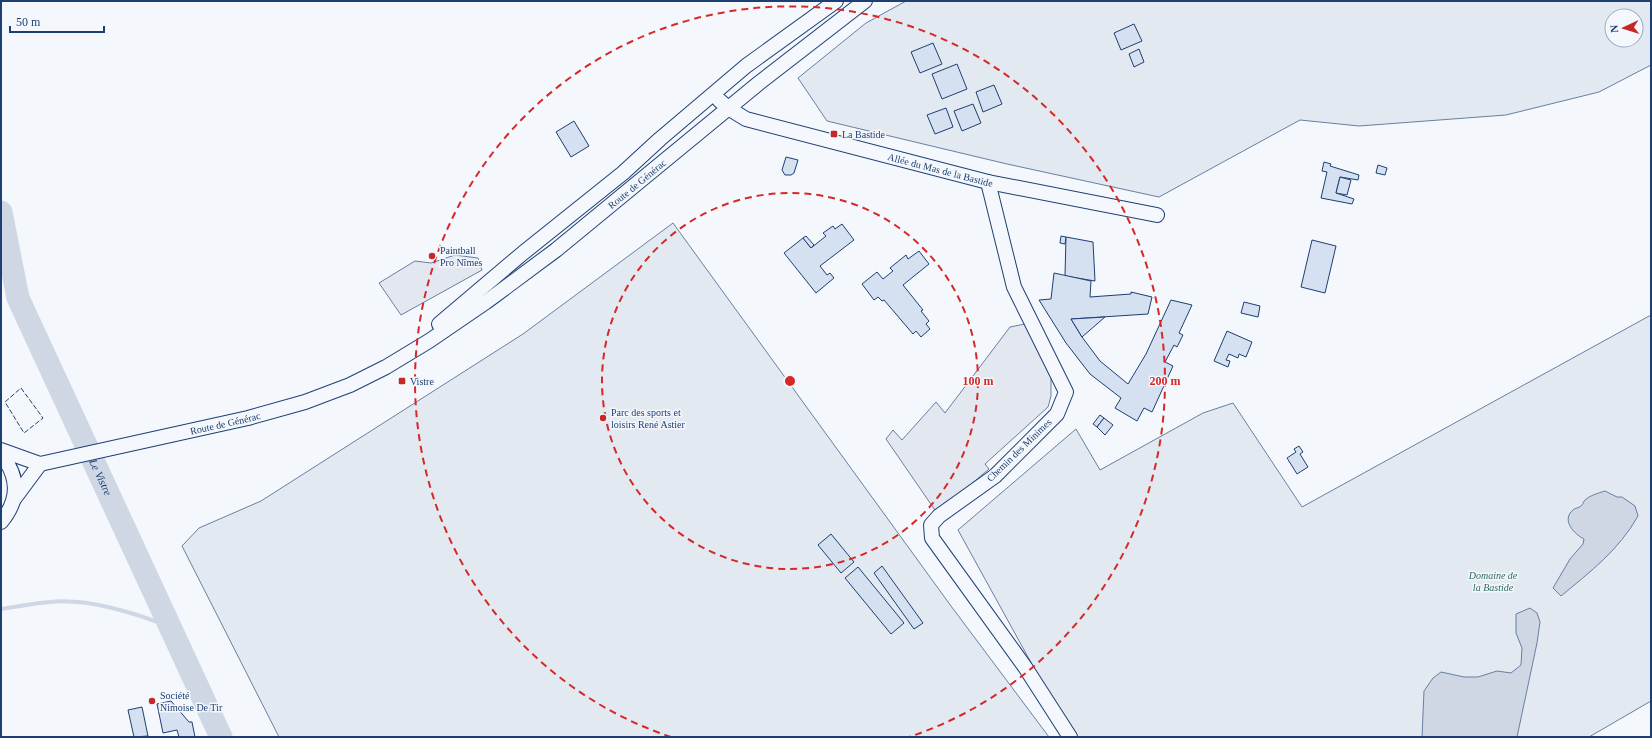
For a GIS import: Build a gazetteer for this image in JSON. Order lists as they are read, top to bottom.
{
  "streets": {
    "street": ["Allée du Mas de la Bastide", "Route de Générac", "Chemin des Minimes"]
  },
  "crossings": [
    ["Allée du Mas de la Bastide", "Route de Générac"],
    ["Allée du Mas de la Bastide", "Chemin des Minimes"]
  ],
  "water": ["Le Vistre"],
  "parks": ["Domaine de la Bastide"],
  "places": {
    "transit": ["La Bastide", "Vistre"],
    "other": ["Paintball Pro Nîmes", "Parc des sports et loisirs René Astier", "Société Nimoise De Tir"]
  },
  "scale_bar": "50 m",
  "north": "left",
  "rings": ["100 m", "200 m"]
}
